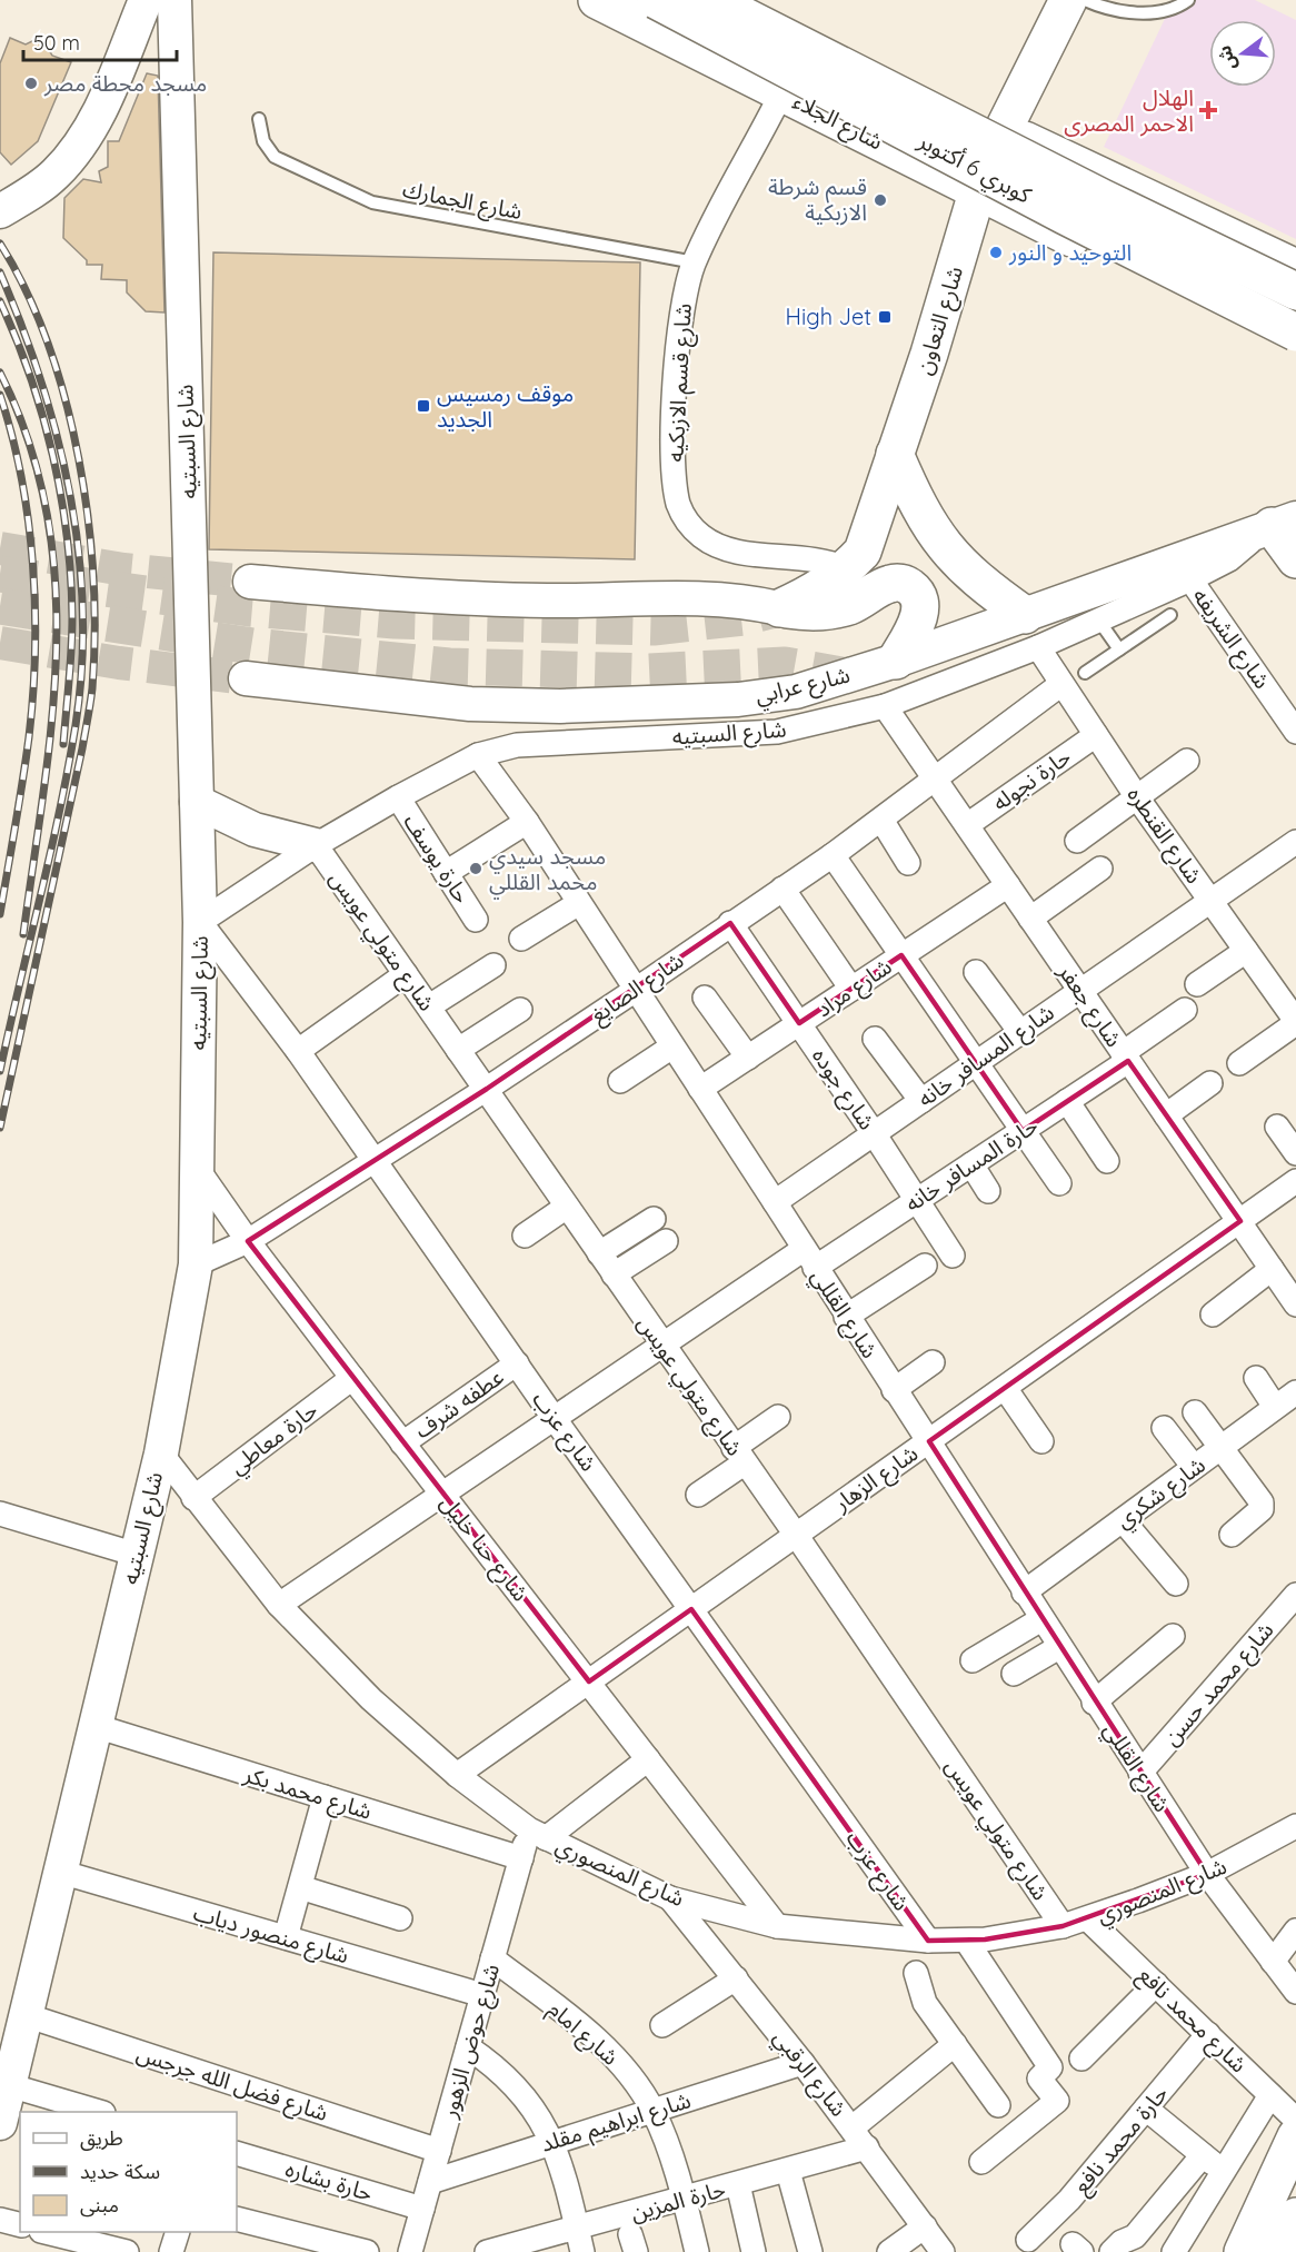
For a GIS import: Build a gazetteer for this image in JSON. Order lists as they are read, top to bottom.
{
  "streets": {
    "main road": ["شارع الجلاء", "كوبري 6 أكتوبر", "شارع التعاون"],
    "street": [
      "شارع قسم الازبكيه",
      "شارع السبتيه",
      "شارع الشريفه",
      "شارع عرابي",
      "حارة نجوله",
      "شارع القنطره",
      "حارة يوسف",
      "شارع متولي عويس",
      "شارع الصايغ",
      "شارع مراد",
      "شارع جعفر",
      "شارع المسافر خانه",
      "شارع جوده",
      "حارة المسافر خانه",
      "شارع القللي",
      "عطفه شرف",
      "شارع عزب",
      "حارة معاطي",
      "شارع الزهار",
      "شارع شكري",
      "شارع حنا خليل",
      "شارع محمد حسن",
      "شارع محمد بكر",
      "شارع المنصوري",
      "شارع منصور دياب",
      "شارع محمد نافع",
      "شارع امام",
      "شارع حوض الزهور",
      "شارع الرقبي",
      "شارع فضل الله جرجس",
      "شارع ابراهيم مقلد",
      "حارة محمد نافع",
      "حارة بشاره",
      "حارة المزين"
    ],
    "lane": ["شارع الجمارك"]
  },
  "crossings": [
    ["شارع الجلاء", "شارع التعاون"],
    ["شارع الجلاء", "شارع قسم الازبكيه"],
    ["شارع الجمارك", "شارع قسم الازبكيه"],
    ["شارع التعاون", "شارع قسم الازبكيه"],
    ["شارع السبتيه", "شارع الشريفه"],
    ["شارع السبتيه", "شارع عرابي"],
    ["شارع السبتيه", "شارع القنطره"],
    ["شارع السبتيه", "حارة يوسف"],
    ["شارع السبتيه", "شارع متولي عويس"],
    ["شارع السبتيه", "شارع الصايغ"],
    ["شارع السبتيه", "شارع جعفر"],
    ["شارع السبتيه", "شارع القللي"],
    ["شارع السبتيه", "شارع عزب"],
    ["شارع السبتيه", "شارع حنا خليل"],
    ["شارع السبتيه", "شارع محمد بكر"],
    ["شارع السبتيه", "شارع المنصوري"],
    ["شارع السبتيه", "شارع منصور دياب"],
    ["شارع السبتيه", "شارع فضل الله جرجس"],
    ["شارع عرابي", "شارع القنطره"],
    ["حارة نجوله", "شارع القنطره"],
    ["حارة نجوله", "شارع جعفر"],
    ["شارع القنطره", "شارع الصايغ"],
    ["شارع القنطره", "شارع المسافر خانه"],
    ["شارع متولي عويس", "شارع الصايغ"],
    ["شارع متولي عويس", "حارة المسافر خانه"],
    ["شارع متولي عويس", "شارع الزهار"],
    ["شارع متولي عويس", "شارع المنصوري"],
    ["شارع الصايغ", "شارع جعفر"],
    ["شارع الصايغ", "شارع جوده"],
    ["شارع الصايغ", "شارع القللي"],
    ["شارع الصايغ", "شارع عزب"],
    ["شارع الصايغ", "شارع حنا خليل"],
    ["شارع مراد", "شارع جعفر"],
    ["شارع مراد", "شارع جوده"],
    ["شارع مراد", "شارع القللي"],
    ["شارع جعفر", "شارع المسافر خانه"],
    ["شارع جعفر", "حارة المسافر خانه"],
    ["شارع جعفر", "شارع الزهار"],
    ["شارع المسافر خانه", "شارع جوده"],
    ["شارع المسافر خانه", "شارع القللي"],
    ["شارع جوده", "حارة المسافر خانه"],
    ["حارة المسافر خانه", "شارع القللي"],
    ["حارة المسافر خانه", "شارع عزب"],
    ["حارة المسافر خانه", "شارع حنا خليل"],
    ["حارة المسافر خانه", "شارع المنصوري"],
    ["شارع القللي", "شارع الزهار"],
    ["شارع القللي", "شارع شكري"],
    ["شارع القللي", "شارع محمد حسن"],
    ["شارع القللي", "شارع المنصوري"],
    ["عطفه شرف", "شارع عزب"],
    ["عطفه شرف", "شارع حنا خليل"],
    ["شارع عزب", "شارع الزهار"],
    ["شارع عزب", "شارع المنصوري"],
    ["حارة معاطي", "شارع حنا خليل"],
    ["حارة معاطي", "شارع المنصوري"],
    ["شارع الزهار", "شارع حنا خليل"],
    ["شارع الزهار", "شارع المنصوري"],
    ["شارع حنا خليل", "شارع المنصوري"],
    ["شارع محمد بكر", "شارع حوض الزهور"],
    ["شارع المنصوري", "شارع محمد نافع"],
    ["شارع المنصوري", "شارع حوض الزهور"],
    ["شارع المنصوري", "شارع الرقبي"],
    ["شارع منصور دياب", "شارع حوض الزهور"],
    ["شارع محمد نافع", "حارة محمد نافع"],
    ["شارع امام", "شارع حوض الزهور"],
    ["شارع امام", "شارع ابراهيم مقلد"],
    ["شارع امام", "حارة المزين"],
    ["شارع حوض الزهور", "شارع فضل الله جرجس"],
    ["شارع حوض الزهور", "شارع ابراهيم مقلد"],
    ["شارع حوض الزهور", "حارة بشاره"],
    ["شارع الرقبي", "شارع ابراهيم مقلد"],
    ["شارع الرقبي", "حارة المزين"]
  ],
  "places": {
    "other": [
      "مسجد محطة مصر",
      "قسم شرطة الازبكية",
      "التوحيد و النور",
      "مسجد سيدي محمد القللي"
    ],
    "health": ["الهلال الاحمر المصرى"],
    "transit": ["High Jet", "موقف رمسيس الجديد"]
  },
  "legend": ["طريق", "سكة حديد", "مبنى"],
  "scale_bar": "50 m",
  "north": "left"
}
